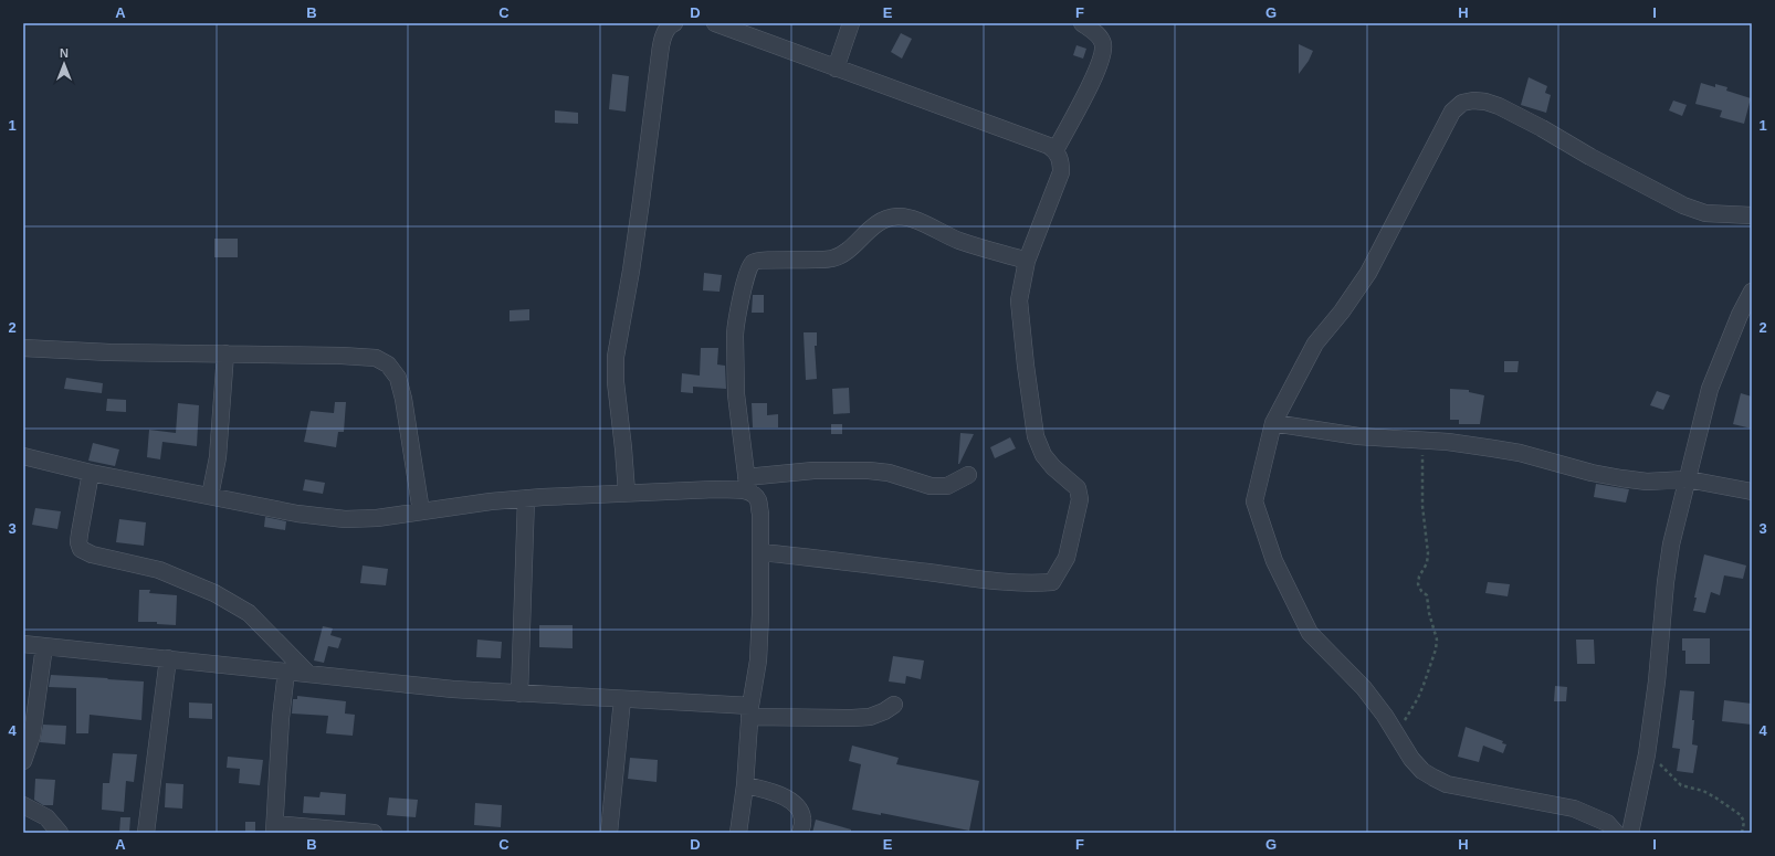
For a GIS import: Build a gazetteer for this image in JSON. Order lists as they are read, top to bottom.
{
  "north": "top",
  "grid": {
    "columns": [
      "A",
      "B",
      "C",
      "D",
      "E",
      "F",
      "G",
      "H",
      "I"
    ],
    "rows": [
      "1",
      "2",
      "3",
      "4"
    ]
  }
}
